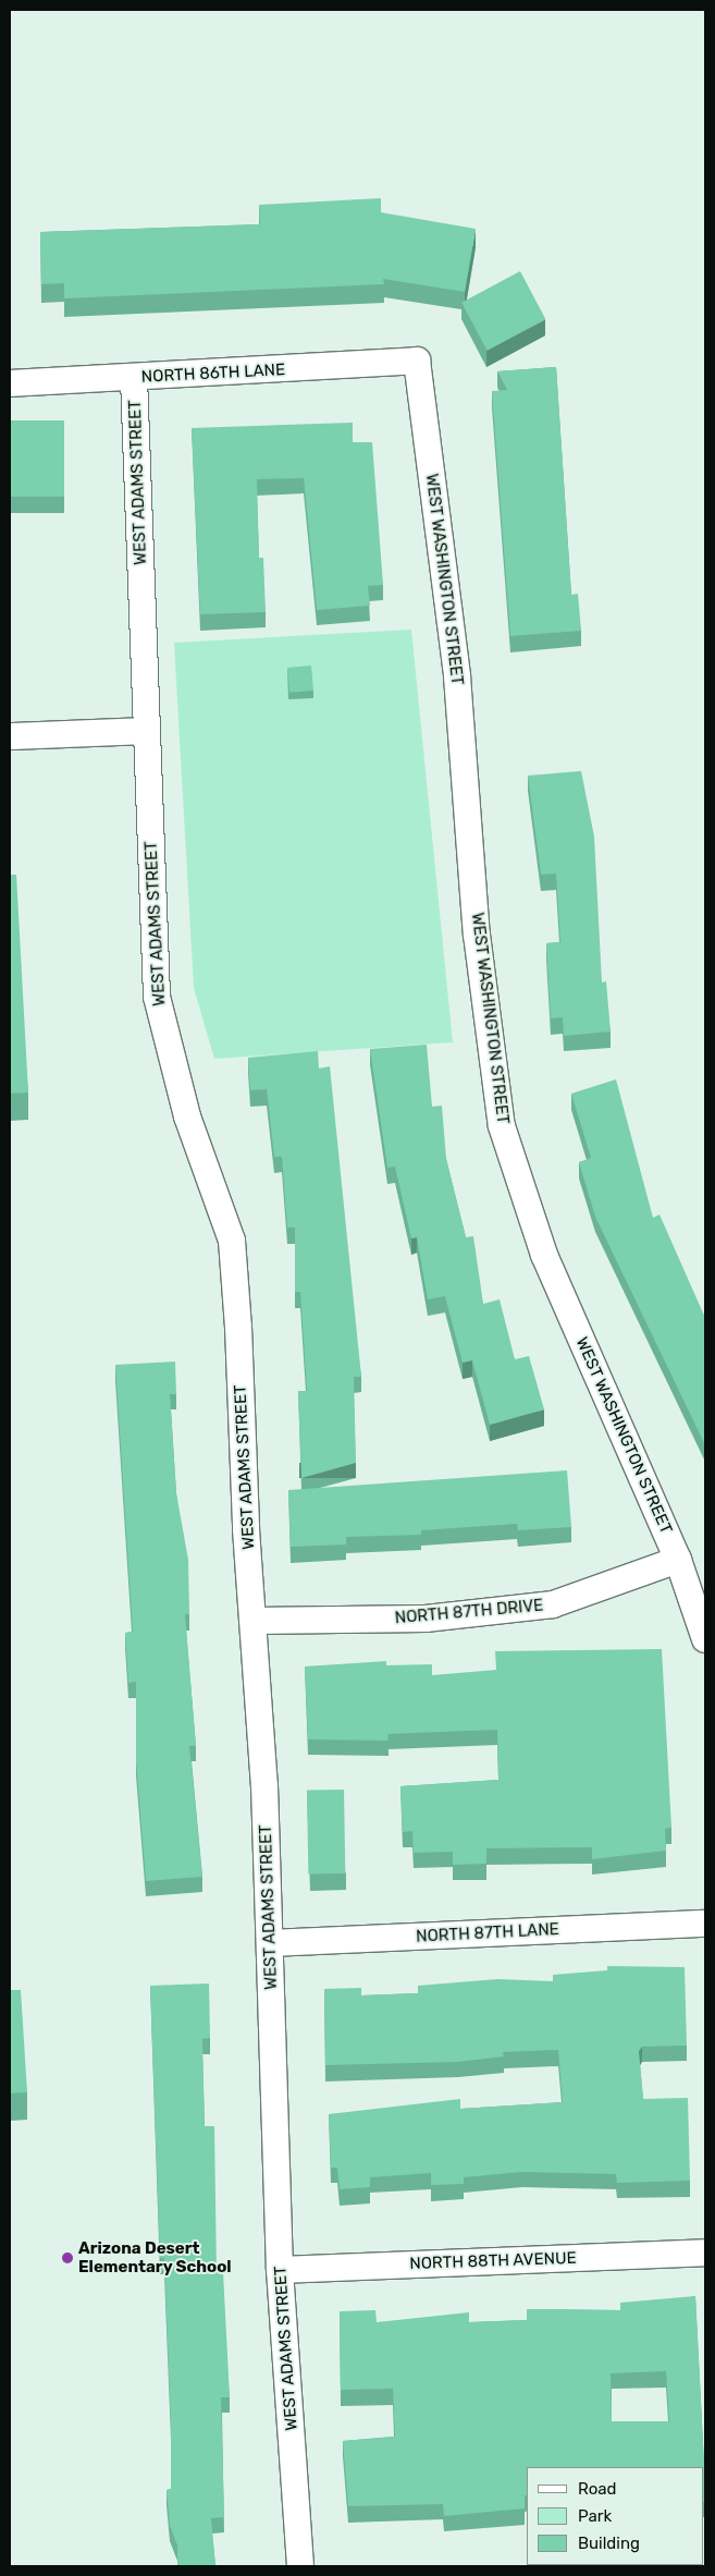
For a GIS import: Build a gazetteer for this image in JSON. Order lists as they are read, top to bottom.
{
  "streets": {
    "street": [
      "NORTH 86TH LANE",
      "WEST ADAMS STREET",
      "WEST WASHINGTON STREET",
      "NORTH 87TH DRIVE",
      "NORTH 87TH LANE",
      "NORTH 88TH AVENUE"
    ]
  },
  "crossings": [
    ["NORTH 86TH LANE", "WEST ADAMS STREET"],
    ["NORTH 86TH LANE", "WEST WASHINGTON STREET"],
    ["WEST ADAMS STREET", "NORTH 87TH DRIVE"],
    ["WEST ADAMS STREET", "NORTH 87TH LANE"],
    ["WEST ADAMS STREET", "NORTH 88TH AVENUE"],
    ["WEST WASHINGTON STREET", "NORTH 87TH DRIVE"]
  ],
  "places": ["Arizona Desert Elementary School"],
  "legend": ["Road", "Park", "Building"]
}
